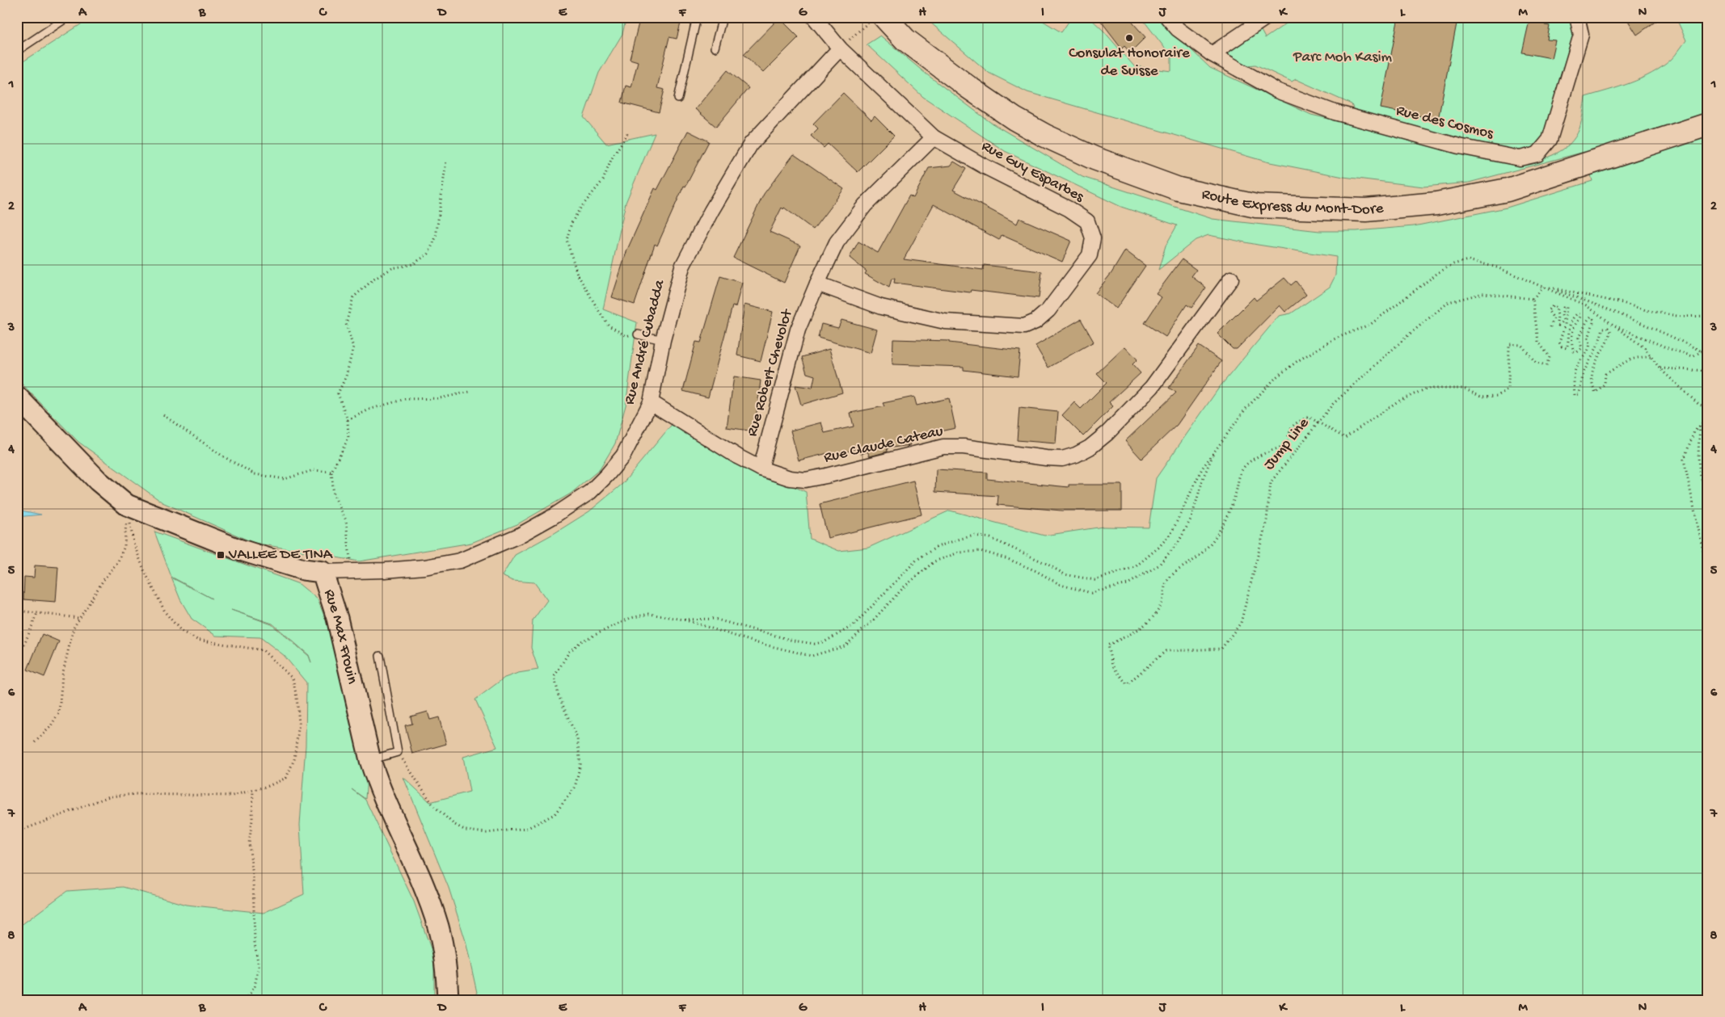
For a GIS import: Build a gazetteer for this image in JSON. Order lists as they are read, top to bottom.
{
  "streets": {
    "main road": ["Route Express du Mont-Dore"],
    "street": [
      "Rue des Cosmos",
      "Rue Guy Esparbes",
      "Rue André Cubadda",
      "Rue Robert Chevolot",
      "Rue Claude Cateau",
      "Rue Max Frouin"
    ],
    "path": ["Jump Line"]
  },
  "crossings": [
    ["Rue Guy Esparbes", "Rue André Cubadda"],
    ["Rue Guy Esparbes", "Rue Robert Chevolot"],
    ["Rue André Cubadda", "Rue Claude Cateau"],
    ["Rue André Cubadda", "Rue Max Frouin"],
    ["Rue Robert Chevolot", "Rue Claude Cateau"]
  ],
  "parks": ["Parc Moh Kasim"],
  "places": {
    "other": ["Consulat Honoraire de Suisse"],
    "transit": ["VALLEE DE TINA"]
  },
  "grid": {
    "columns": [
      "A",
      "B",
      "C",
      "D",
      "E",
      "F",
      "G",
      "H",
      "I",
      "J",
      "K",
      "L",
      "M",
      "N"
    ],
    "rows": [
      "1",
      "2",
      "3",
      "4",
      "5",
      "6",
      "7",
      "8"
    ]
  }
}
